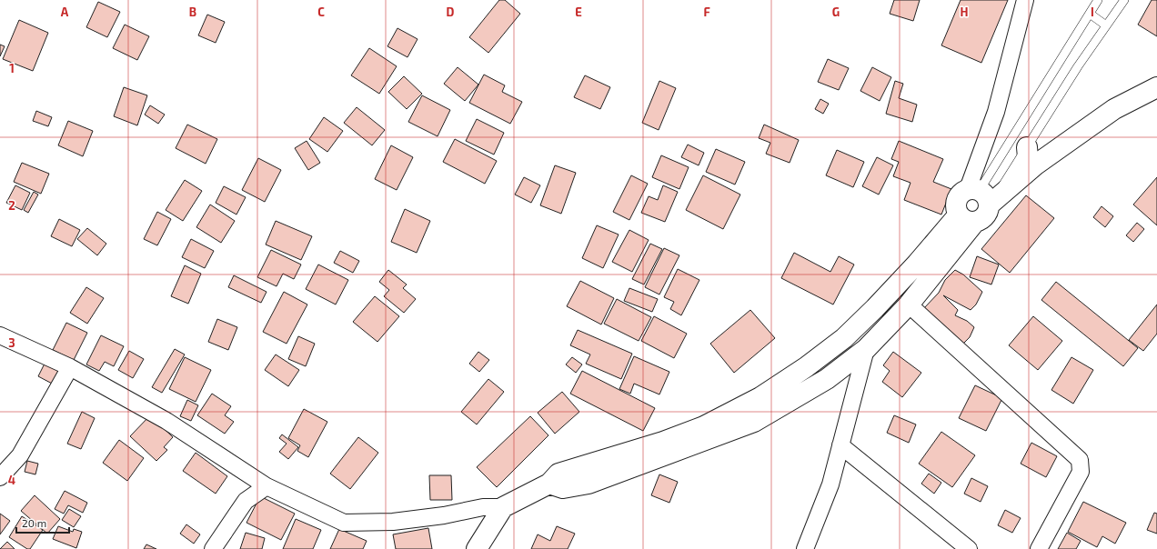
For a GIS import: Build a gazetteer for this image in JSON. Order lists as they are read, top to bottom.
{
  "scale_bar": "20 m",
  "grid": {
    "columns": [
      "A",
      "B",
      "C",
      "D",
      "E",
      "F",
      "G",
      "H",
      "I"
    ],
    "rows": [
      "1",
      "2",
      "3",
      "4"
    ]
  }
}
